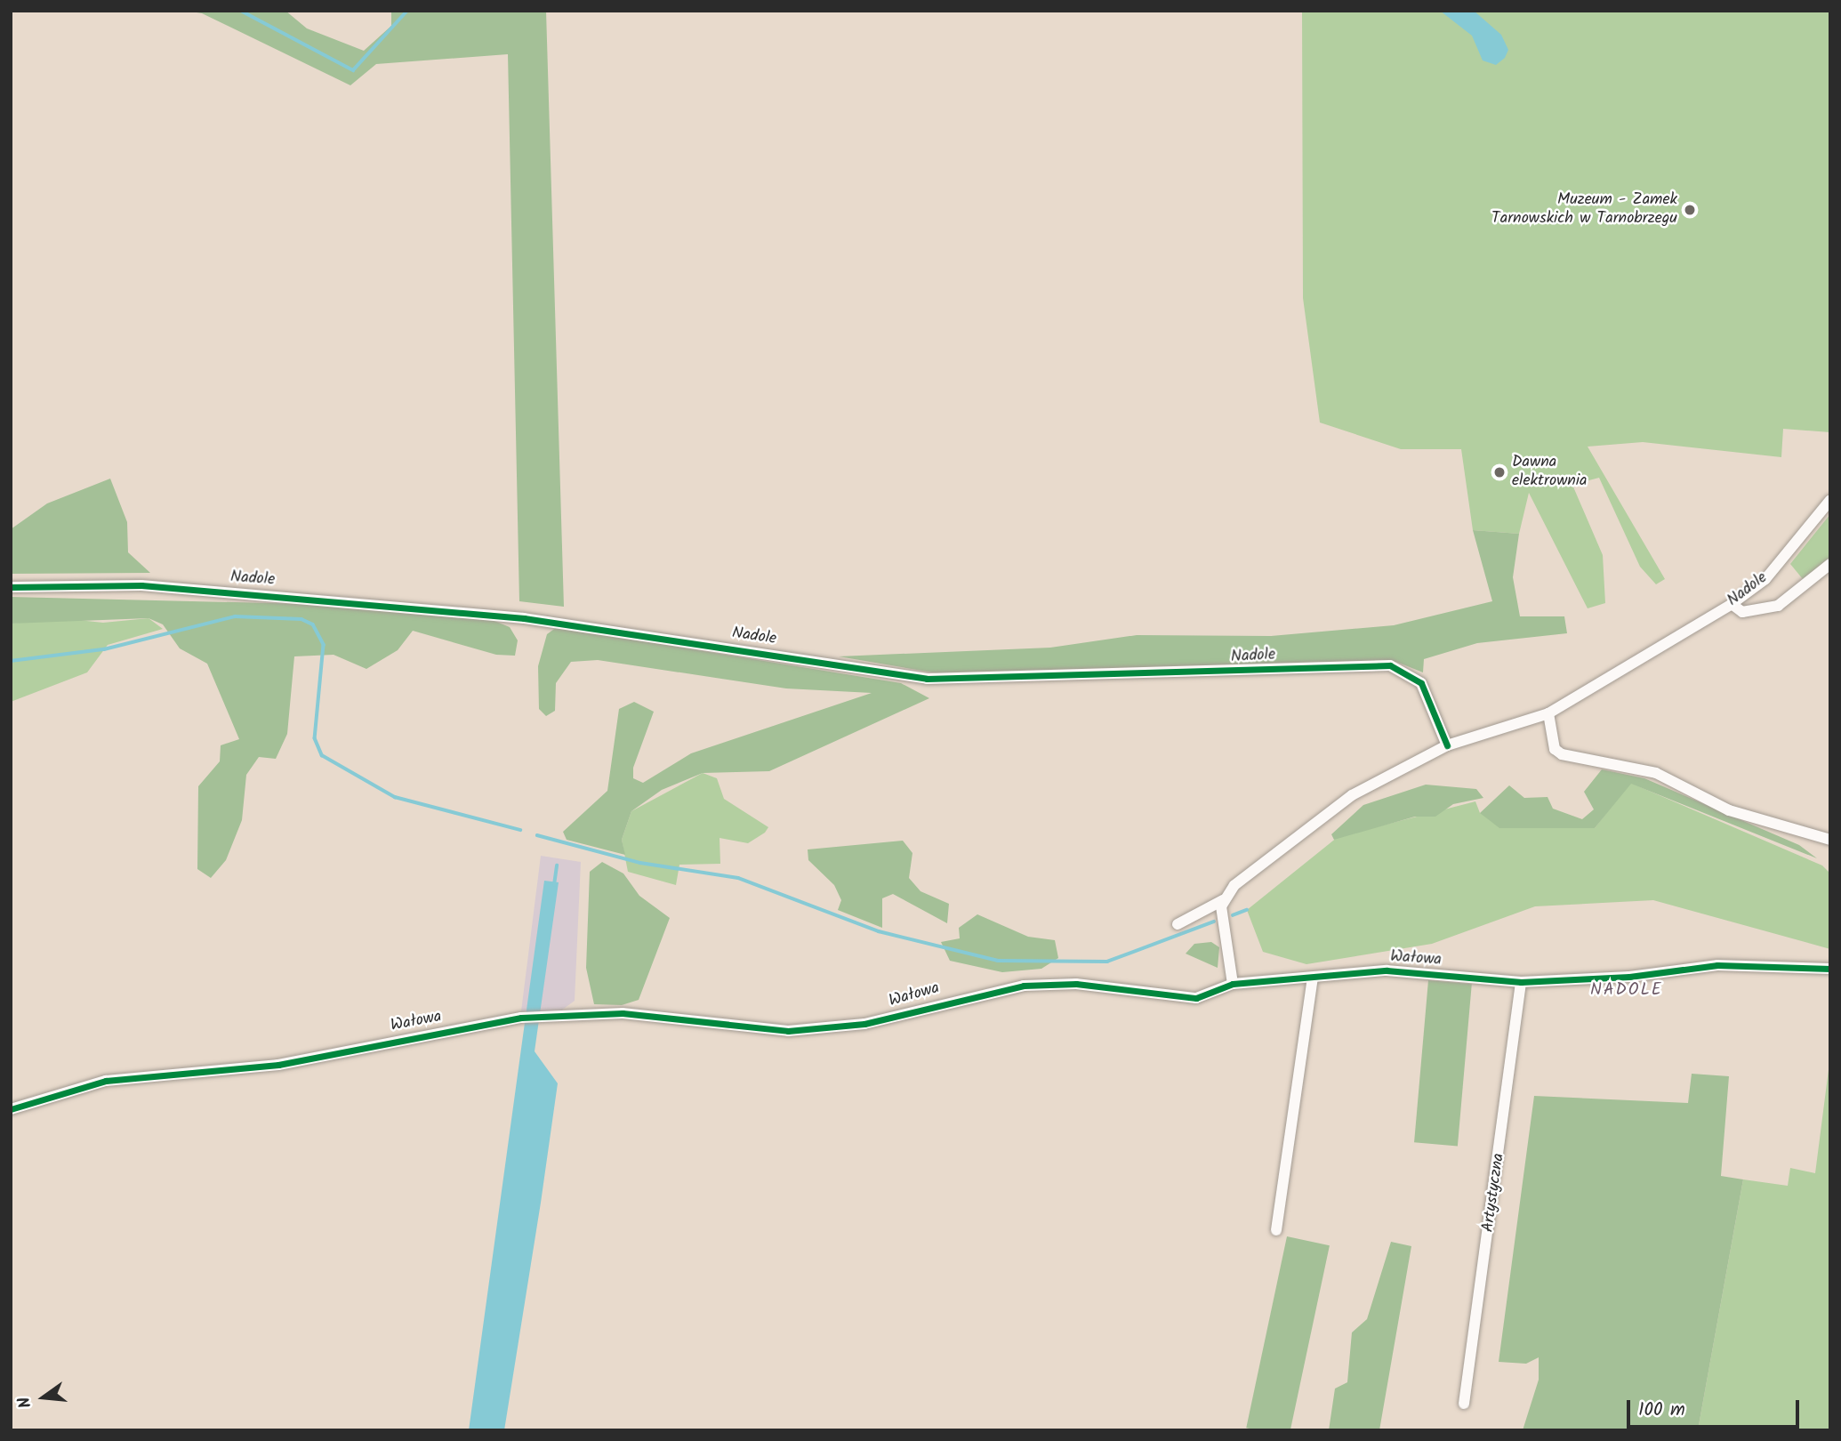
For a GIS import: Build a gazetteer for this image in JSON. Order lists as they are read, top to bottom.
{
  "streets": {
    "street": ["Nadole", "Wałowa", "Artystyczna"]
  },
  "crossings": [
    ["Wałowa", "Artystyczna"]
  ],
  "districts": ["NADOLE"],
  "places": ["Muzeum - Zamek Tarnowskich w Tarnobrzegu", "Dawna elektrownia"],
  "scale_bar": "100 m",
  "north": "left"
}
